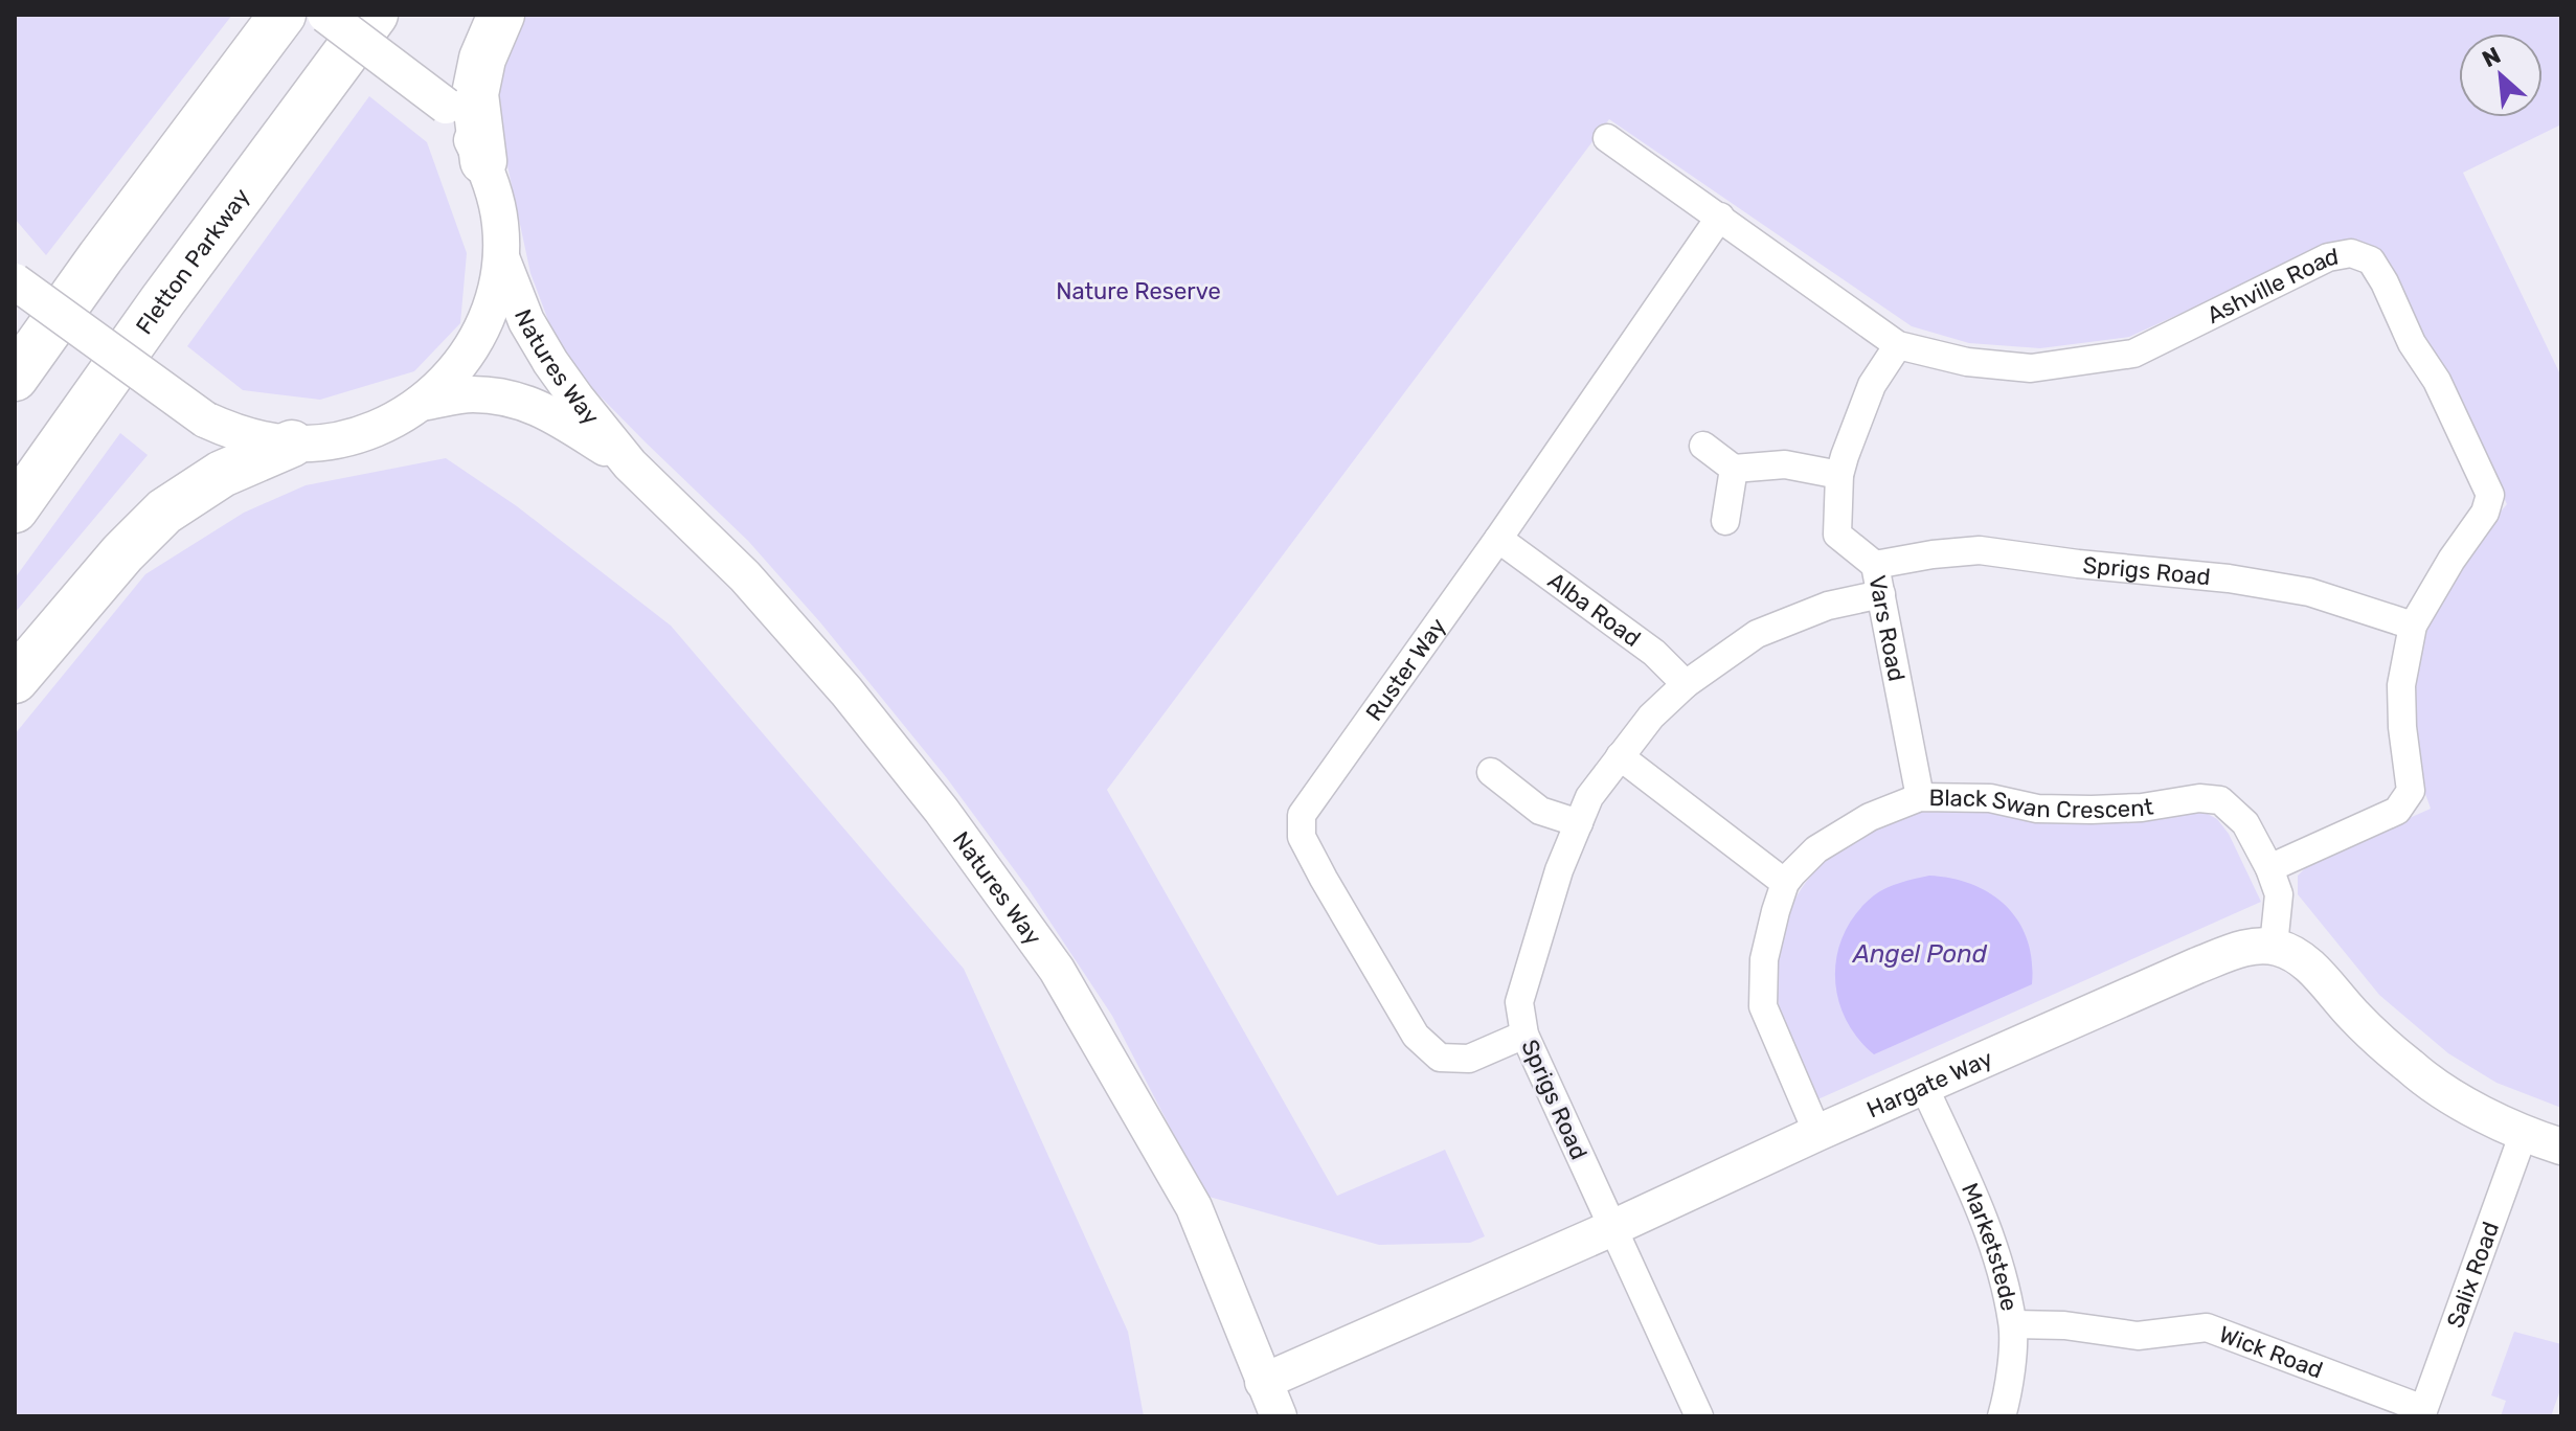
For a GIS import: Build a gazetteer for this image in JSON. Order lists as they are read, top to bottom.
{
  "streets": {
    "highway": ["Fletton Parkway"],
    "street": [
      "Ashville Road",
      "Natures Way",
      "Sprigs Road",
      "Alba Road",
      "Vars Road",
      "Ruster Way",
      "Black Swan Crescent",
      "Hargate Way",
      "Marketstede",
      "Salix Road",
      "Wick Road"
    ]
  },
  "crossings": [
    ["Ashville Road", "Sprigs Road"],
    ["Ashville Road", "Vars Road"],
    ["Ashville Road", "Ruster Way"],
    ["Ashville Road", "Black Swan Crescent"],
    ["Natures Way", "Hargate Way"],
    ["Sprigs Road", "Alba Road"],
    ["Sprigs Road", "Vars Road"],
    ["Sprigs Road", "Ruster Way"],
    ["Sprigs Road", "Hargate Way"],
    ["Alba Road", "Ruster Way"],
    ["Vars Road", "Black Swan Crescent"],
    ["Black Swan Crescent", "Hargate Way"],
    ["Hargate Way", "Marketstede"],
    ["Marketstede", "Wick Road"],
    ["Salix Road", "Wick Road"]
  ],
  "water": ["Angel Pond"],
  "parks": ["Nature Reserve"],
  "north": "top left"
}
